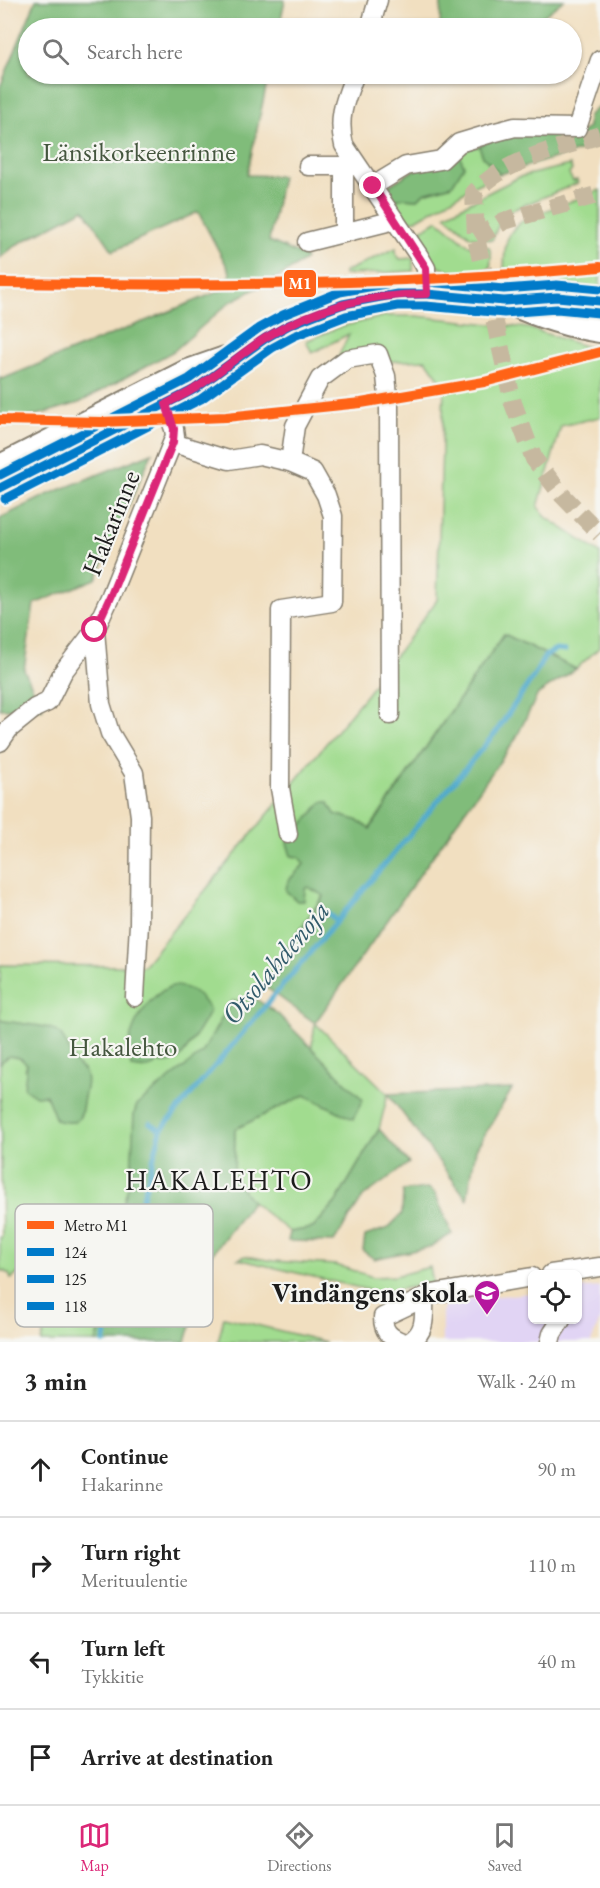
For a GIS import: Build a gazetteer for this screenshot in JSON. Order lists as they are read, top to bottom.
{
  "streets": {
    "street": ["Hakarinne"]
  },
  "districts": ["HAKALEHTO"],
  "water": ["Otsolahdenoja"],
  "parks": ["Länsikorkeenrinne", "Hakalehto"],
  "places": {
    "school or university": ["Vindängens skola"]
  },
  "lines": [
    "metro line M1",
    "transit line 118",
    "transit line 124",
    "transit line 125"
  ],
  "legend": [
    "Metro M1",
    "124",
    "125",
    "118"
  ],
  "page": {
    "search": "Search here",
    "heading": ["3 min", "Walk · 240 m"],
    "list": [
      ["Continue", "Hakarinne", "90 m"],
      ["Turn right", "Merituulentie", "110 m"],
      ["Turn left", "Tykkitie", "40 m"],
      "Arrive at destination"
    ],
    "nav": ["Map", "Directions", "Saved"]
  }
}
